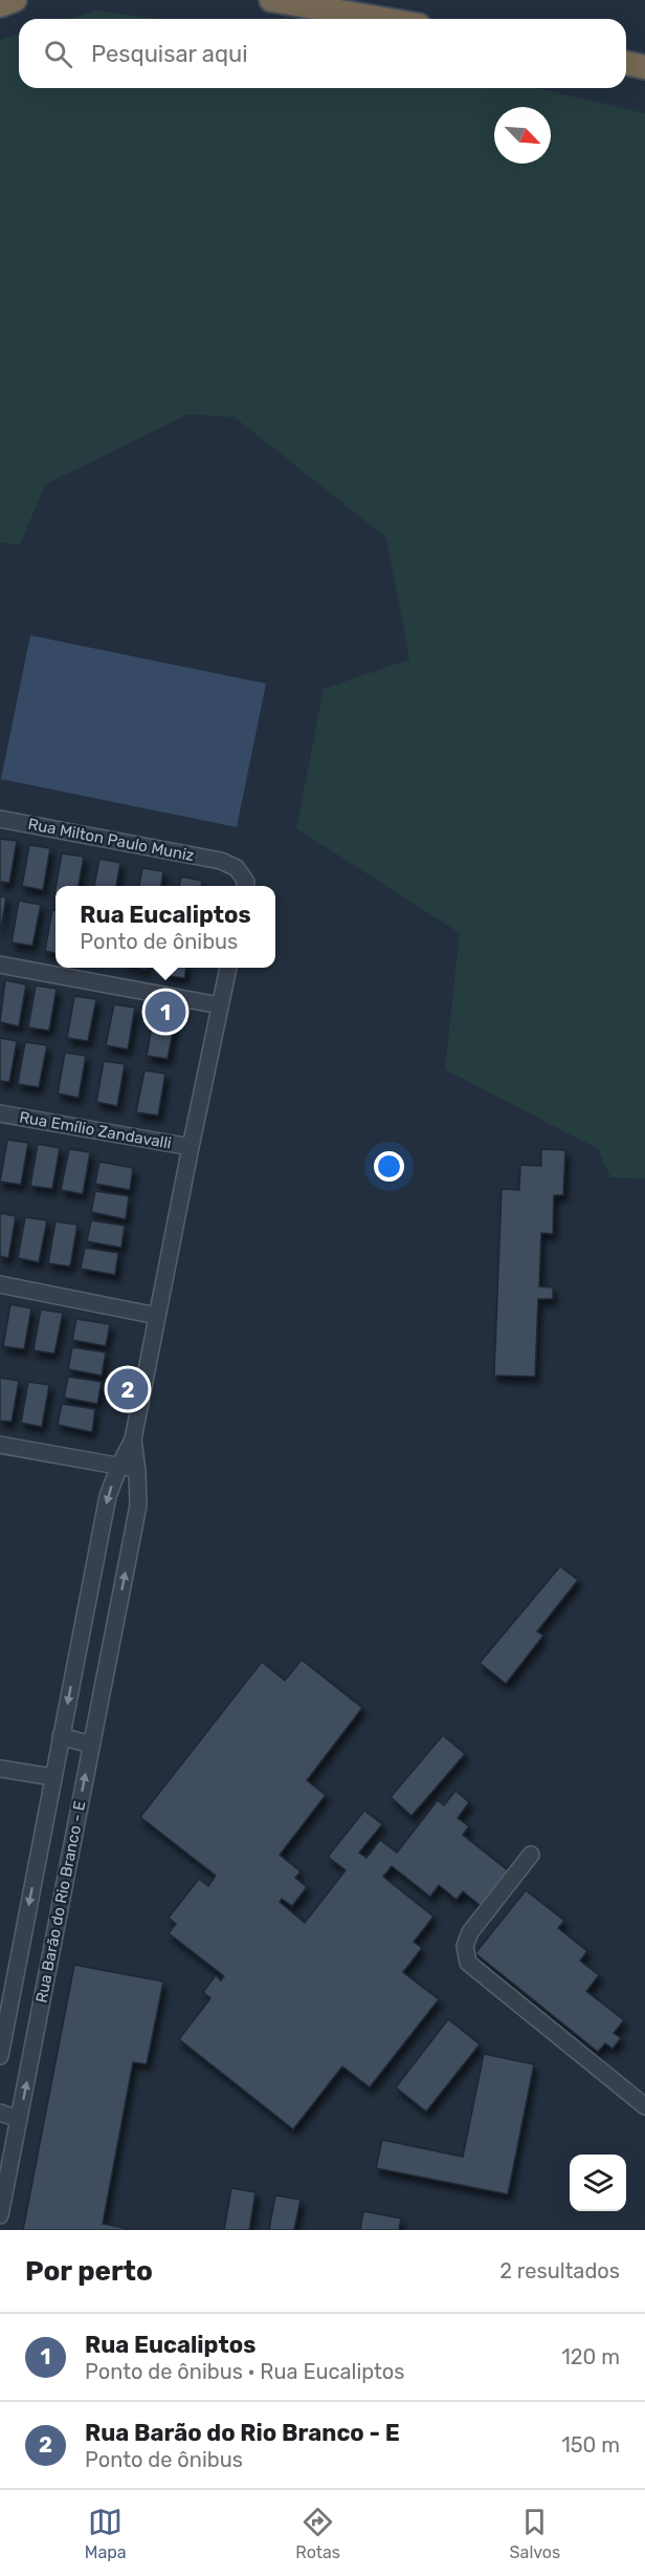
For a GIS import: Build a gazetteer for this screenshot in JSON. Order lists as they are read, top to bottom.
{
  "streets": {
    "street": ["Rua Milton Paulo Muniz", "Rua Emílio Zandavalli", "Rua Barão do Rio Branco - E"]
  },
  "crossings": [
    ["Rua Emílio Zandavalli", "Rua Barão do Rio Branco - E"]
  ],
  "north": "bottom right",
  "page": {
    "search": "Pesquisar aqui",
    "popup": ["Rua Eucaliptos", "Ponto de ônibus"],
    "pins": ["1", "2"],
    "heading": ["Por perto", "2 resultados"],
    "list": [
      {
        "mark": "1",
        "name": "Rua Eucaliptos",
        "note": "Ponto de ônibus · Rua Eucaliptos",
        "value": "120 m"
      },
      {
        "mark": "2",
        "name": "Rua Barão do Rio Branco - E",
        "note": "Ponto de ônibus",
        "value": "150 m"
      }
    ],
    "nav": ["Mapa", "Rotas", "Salvos"]
  }
}
